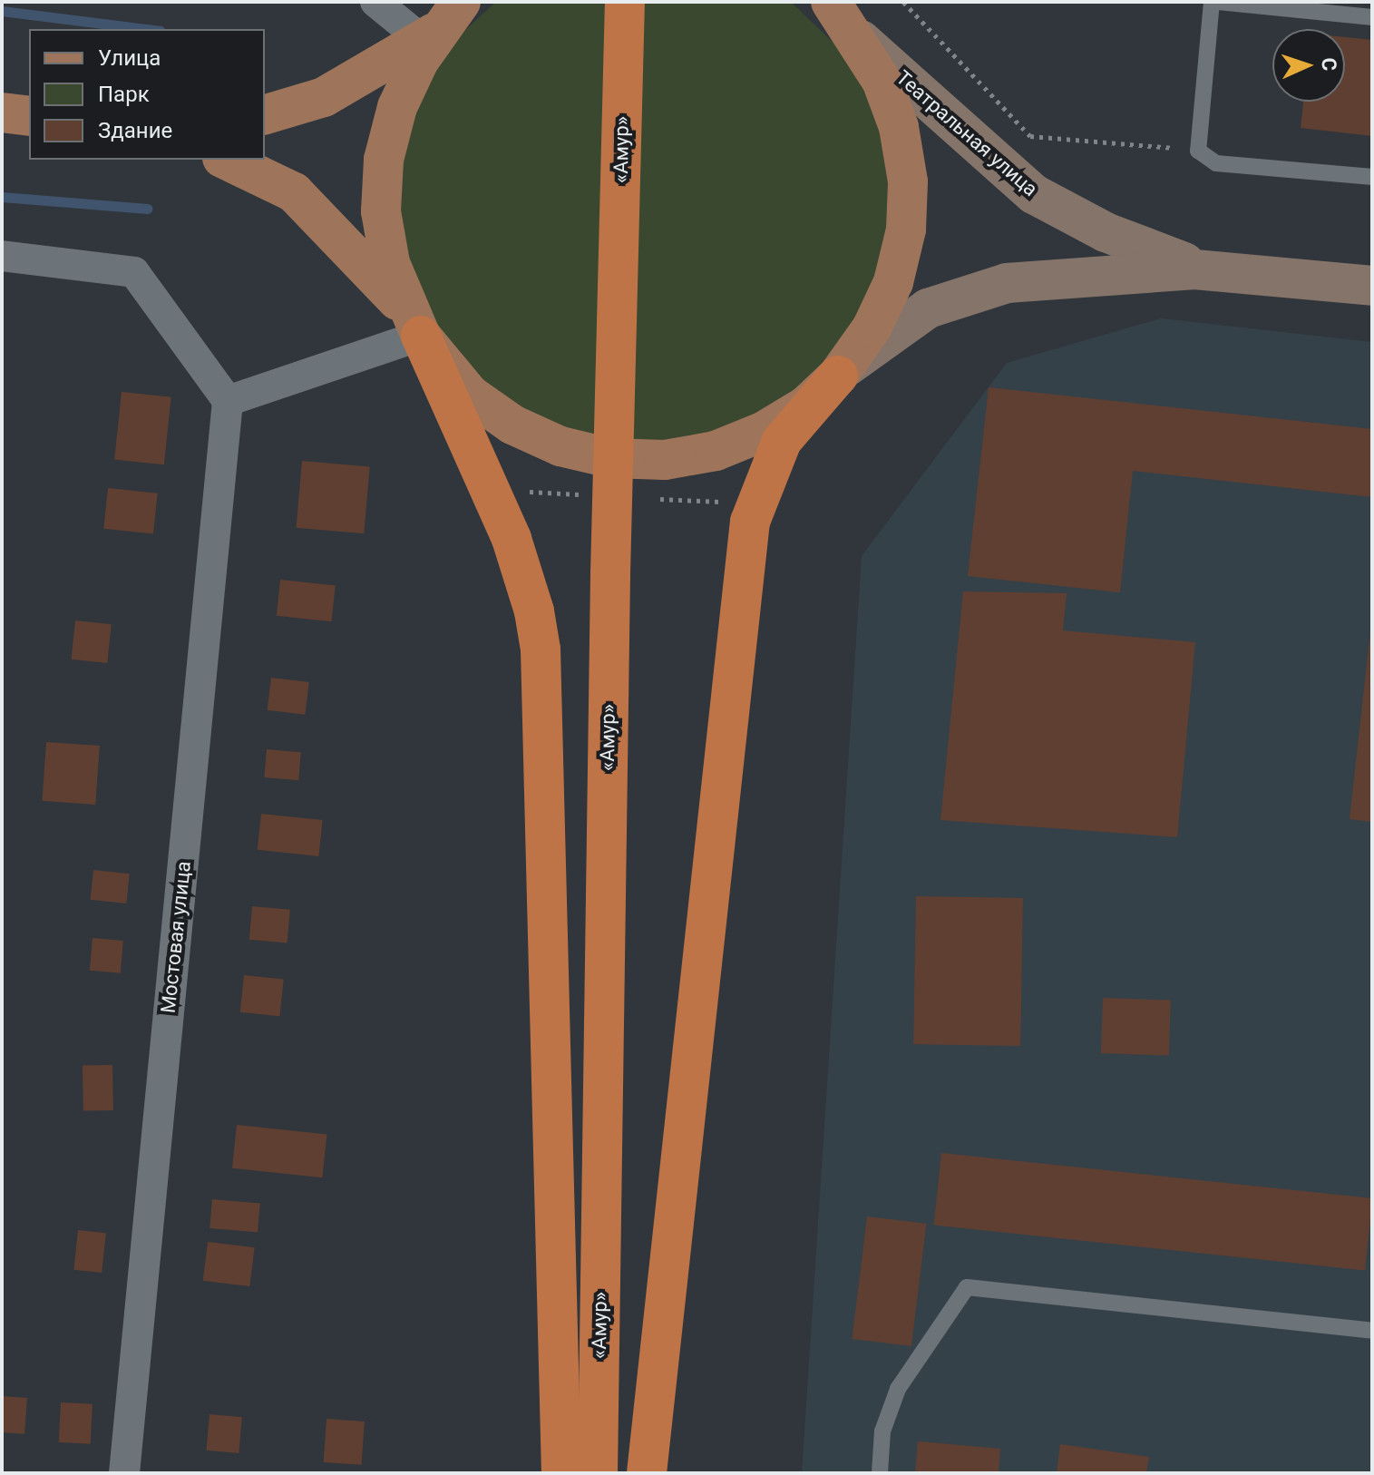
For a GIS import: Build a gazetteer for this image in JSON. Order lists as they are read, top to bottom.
{
  "streets": {
    "highway": ["«Амур»"],
    "main road": ["Театральная улица"],
    "street": ["Мостовая улица"]
  },
  "legend": ["Улица", "Парк", "Здание"],
  "north": "right"
}
